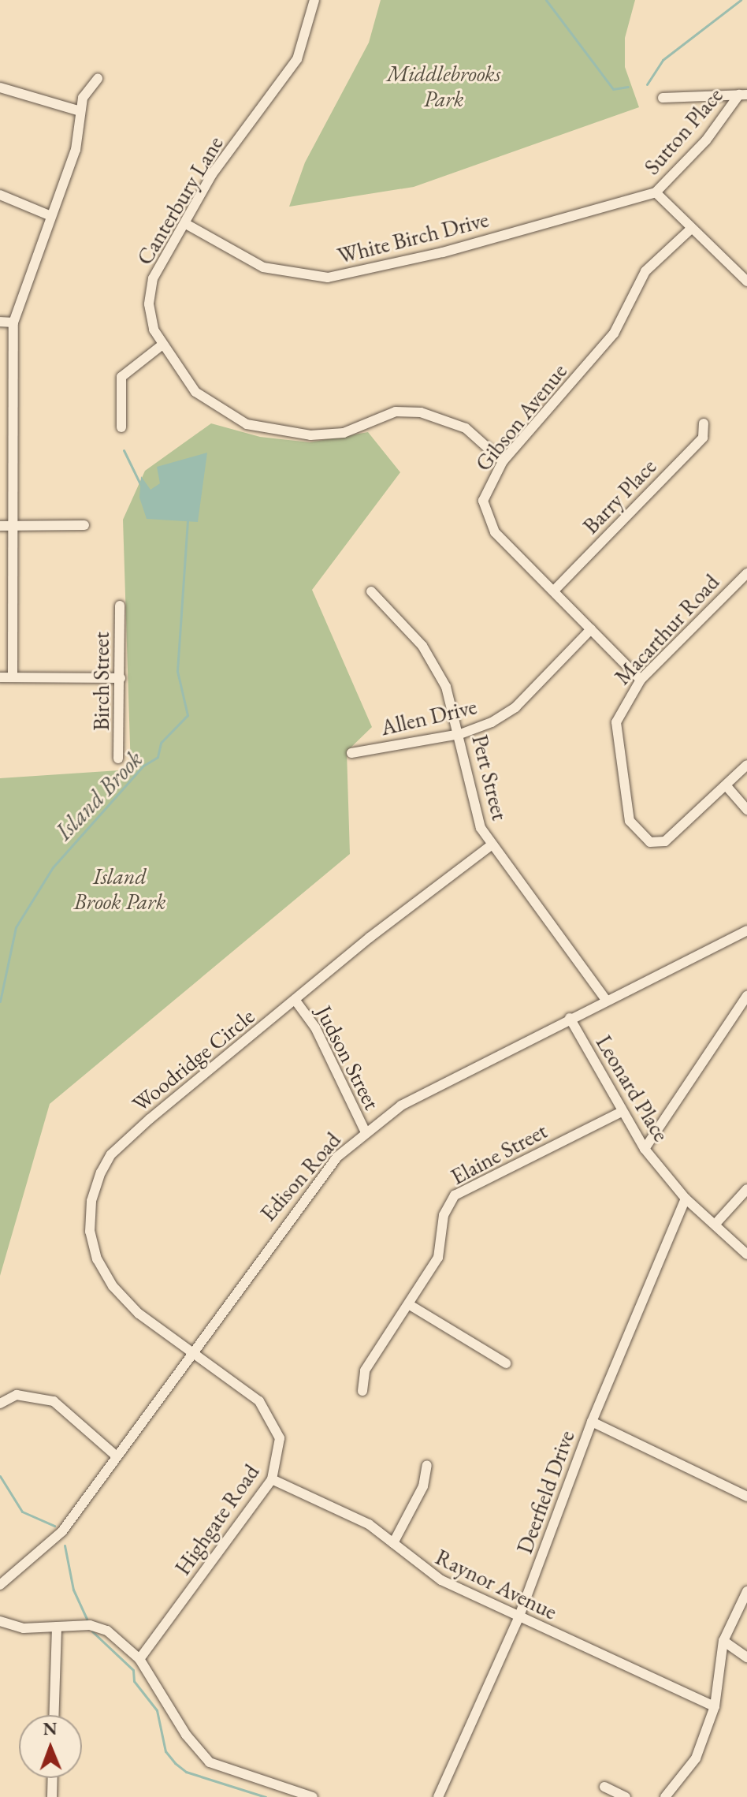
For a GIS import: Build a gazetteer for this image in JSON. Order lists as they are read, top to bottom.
{
  "streets": {
    "street": [
      "Sutton Place",
      "Canterbury Lane",
      "White Birch Drive",
      "Gibson Avenue",
      "Barry Place",
      "Macarthur Road",
      "Birch Street",
      "Allen Drive",
      "Pert Street",
      "Judson Street",
      "Woodridge Circle",
      "Leonard Place",
      "Elaine Street",
      "Edison Road",
      "Deerfield Drive",
      "Highgate Road",
      "Raynor Avenue"
    ]
  },
  "crossings": [
    ["Sutton Place", "White Birch Drive"],
    ["Canterbury Lane", "White Birch Drive"],
    ["Canterbury Lane", "Gibson Avenue"],
    ["Gibson Avenue", "Barry Place"],
    ["Gibson Avenue", "Macarthur Road"],
    ["Gibson Avenue", "Allen Drive"],
    ["Allen Drive", "Pert Street"],
    ["Pert Street", "Woodridge Circle"],
    ["Pert Street", "Edison Road"],
    ["Judson Street", "Woodridge Circle"],
    ["Judson Street", "Edison Road"],
    ["Woodridge Circle", "Edison Road"],
    ["Woodridge Circle", "Highgate Road"],
    ["Leonard Place", "Elaine Street"],
    ["Leonard Place", "Edison Road"],
    ["Leonard Place", "Deerfield Drive"],
    ["Edison Road", "Highgate Road"],
    ["Deerfield Drive", "Raynor Avenue"],
    ["Highgate Road", "Raynor Avenue"]
  ],
  "water": ["Island Brook"],
  "parks": ["Middlebrooks Park", "Island Brook Park"],
  "north": "top"
}
